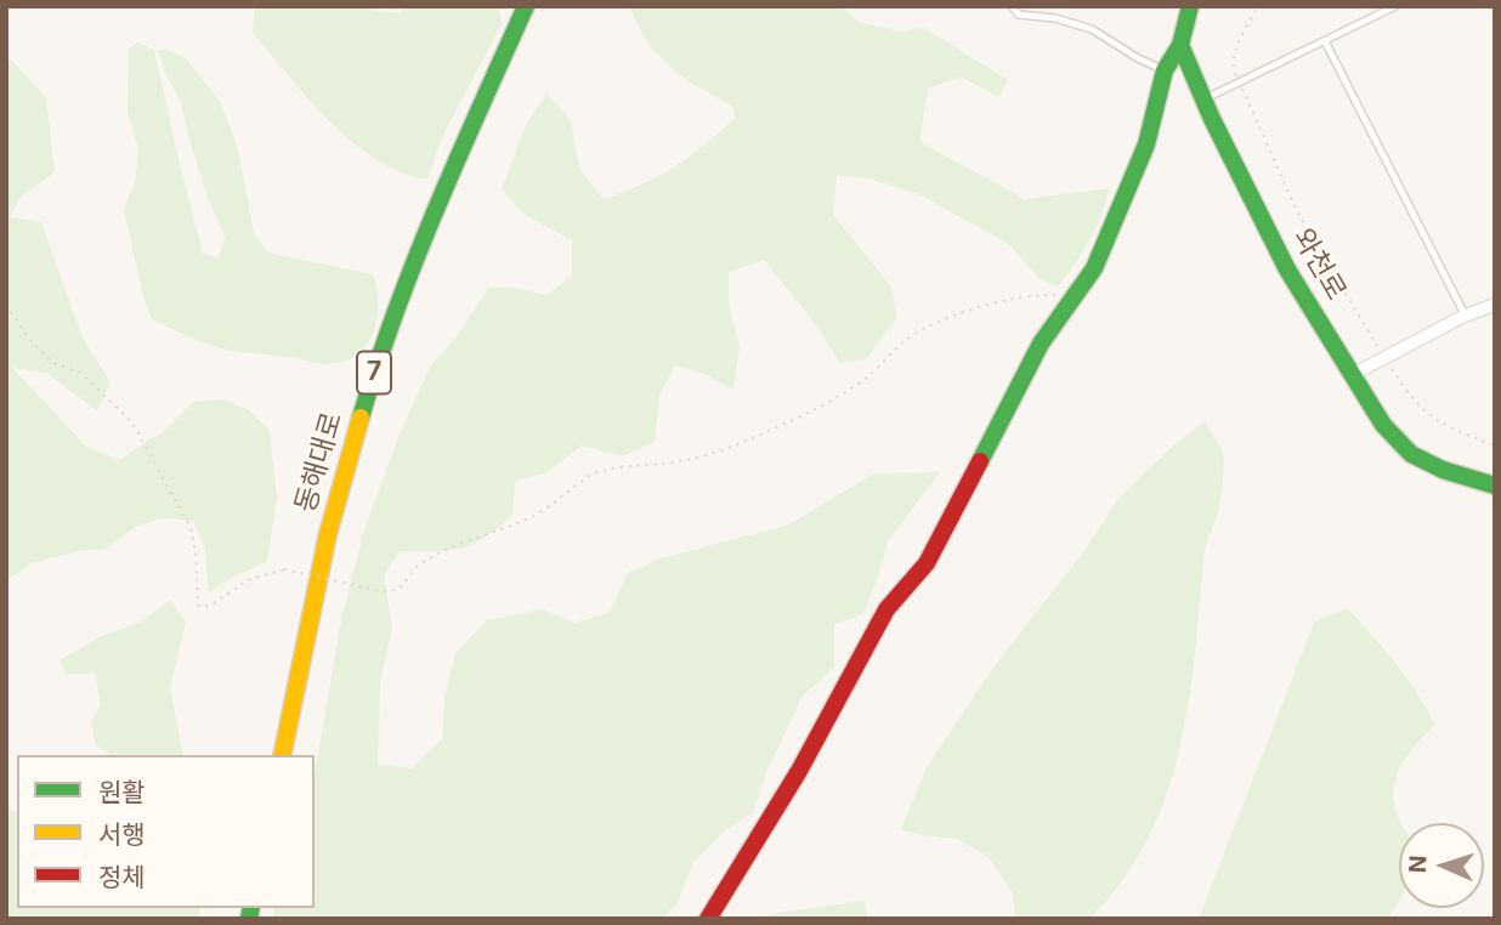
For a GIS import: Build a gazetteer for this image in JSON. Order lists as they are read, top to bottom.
{
  "streets": {
    "street": ["와천로", "7", "동해대로"]
  },
  "legend": ["원활", "서행", "정체"],
  "north": "left"
}
